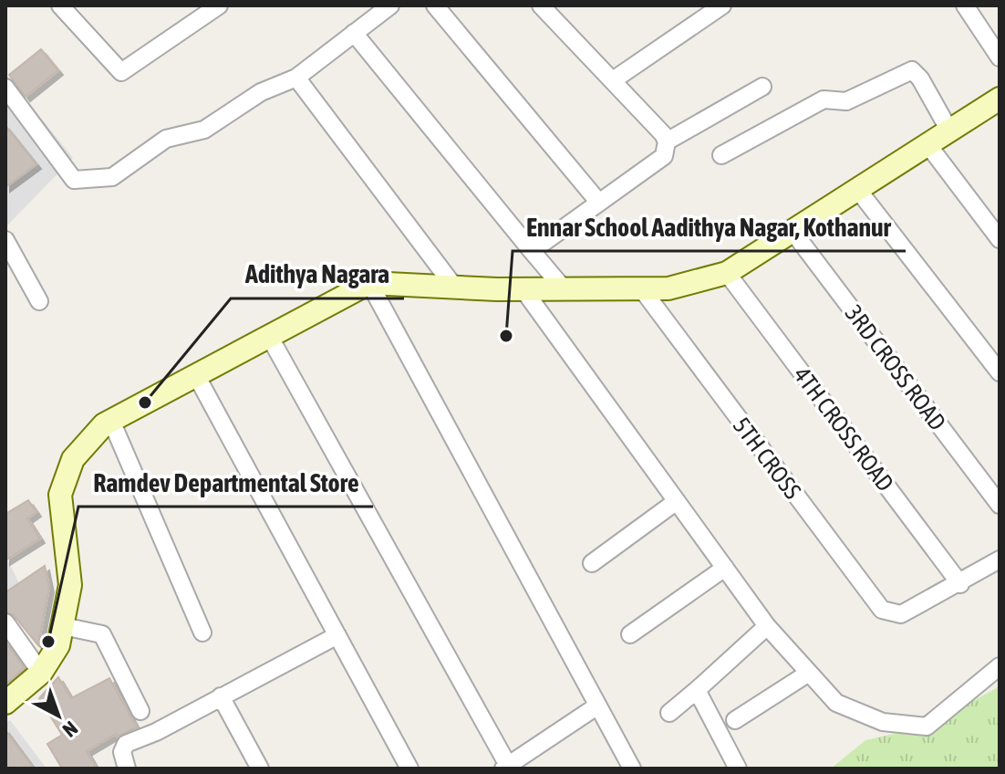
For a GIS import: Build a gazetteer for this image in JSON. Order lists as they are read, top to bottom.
{
  "streets": {
    "street": ["3RD CROSS ROAD", "4TH CROSS ROAD", "5TH CROSS"]
  },
  "crossings": [
    ["4TH CROSS ROAD", "5TH CROSS"]
  ],
  "places": ["Ennar School Aadithya Nagar, Kothanur", "Adithya Nagara", "Ramdev Departmental Store"],
  "north": "bottom right"
}
